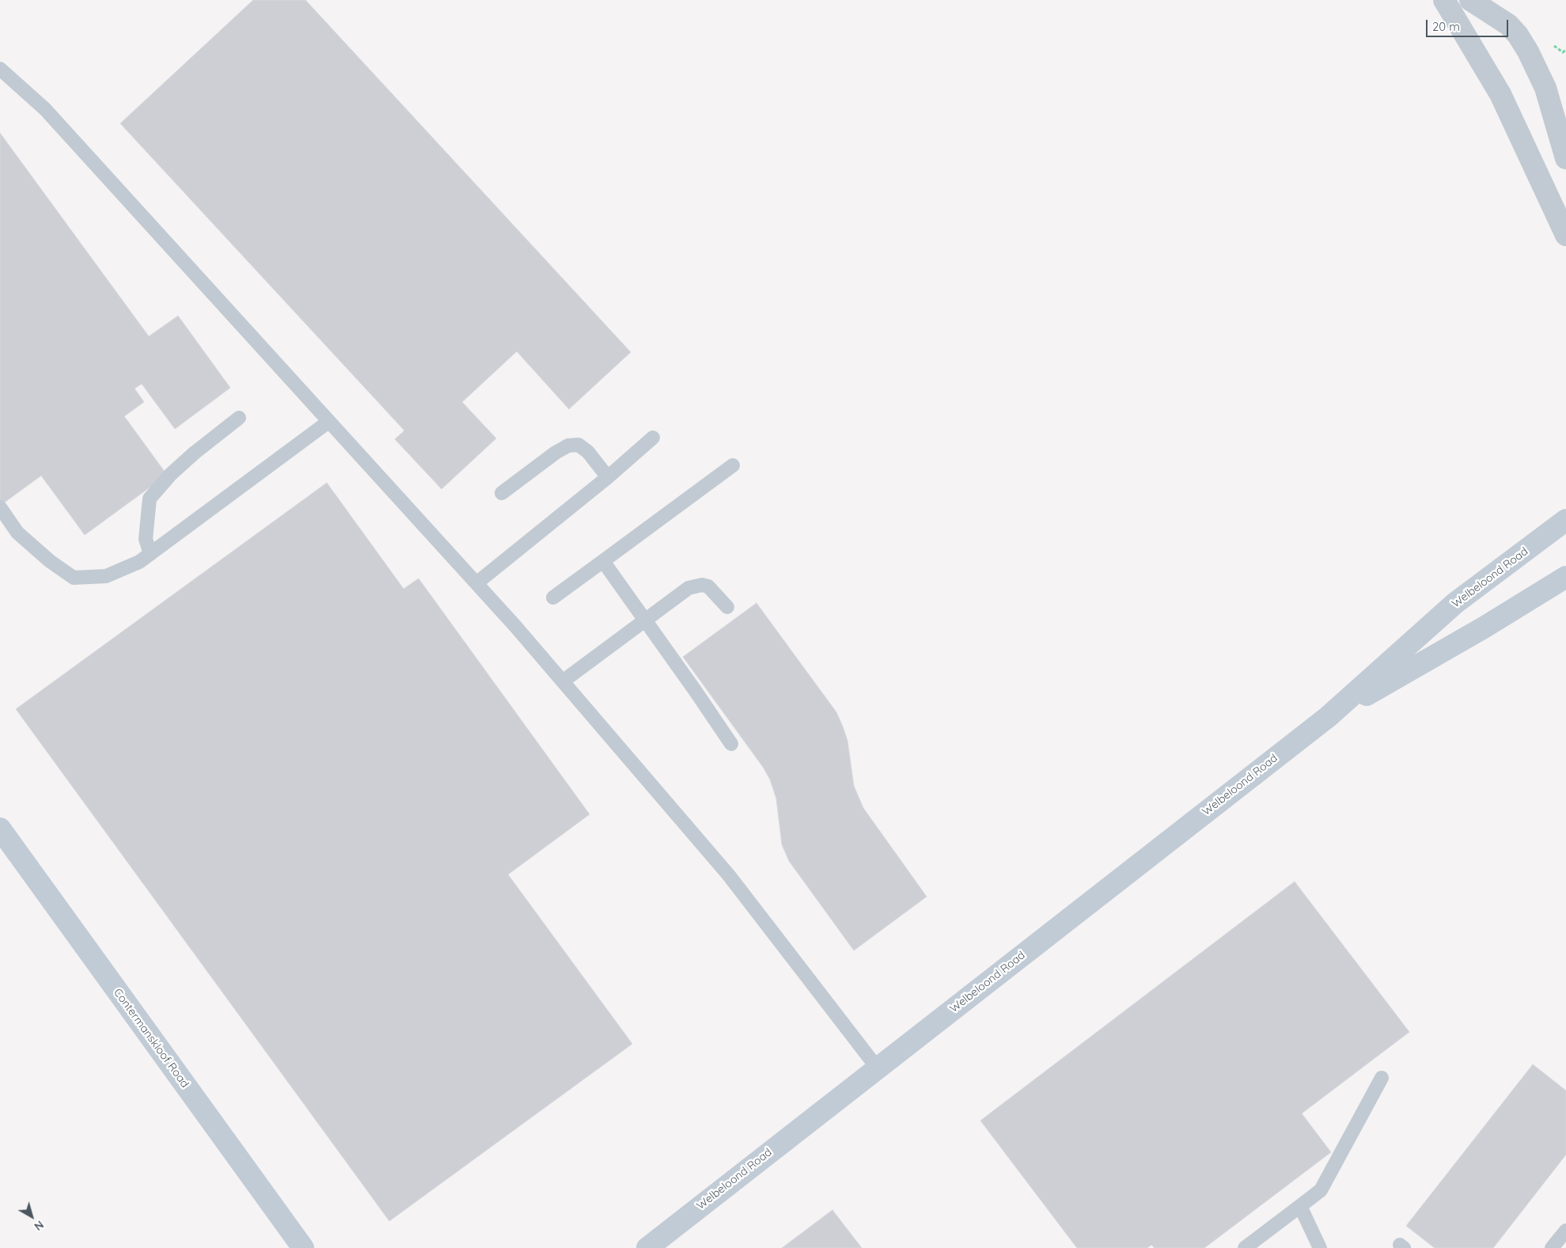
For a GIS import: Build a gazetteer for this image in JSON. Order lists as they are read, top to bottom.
{
  "streets": {
    "main road": ["Welbeloond Road", "Contermanskloof Road"]
  },
  "scale_bar": "20 m",
  "north": "bottom right"
}
